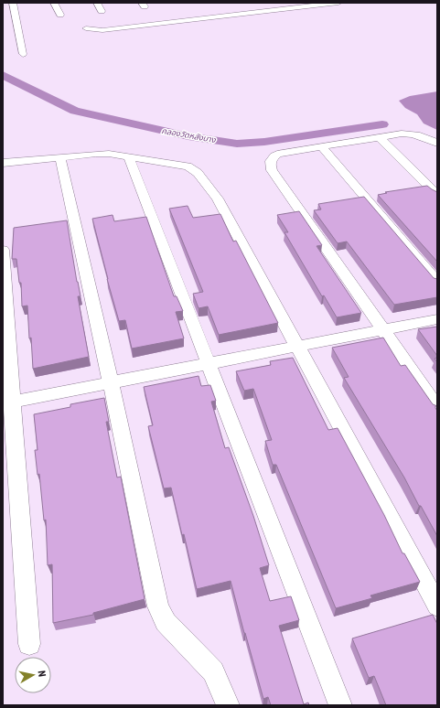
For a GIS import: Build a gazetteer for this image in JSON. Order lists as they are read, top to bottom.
{
  "water": ["คลองวัดหลังบาง"],
  "north": "right"
}
